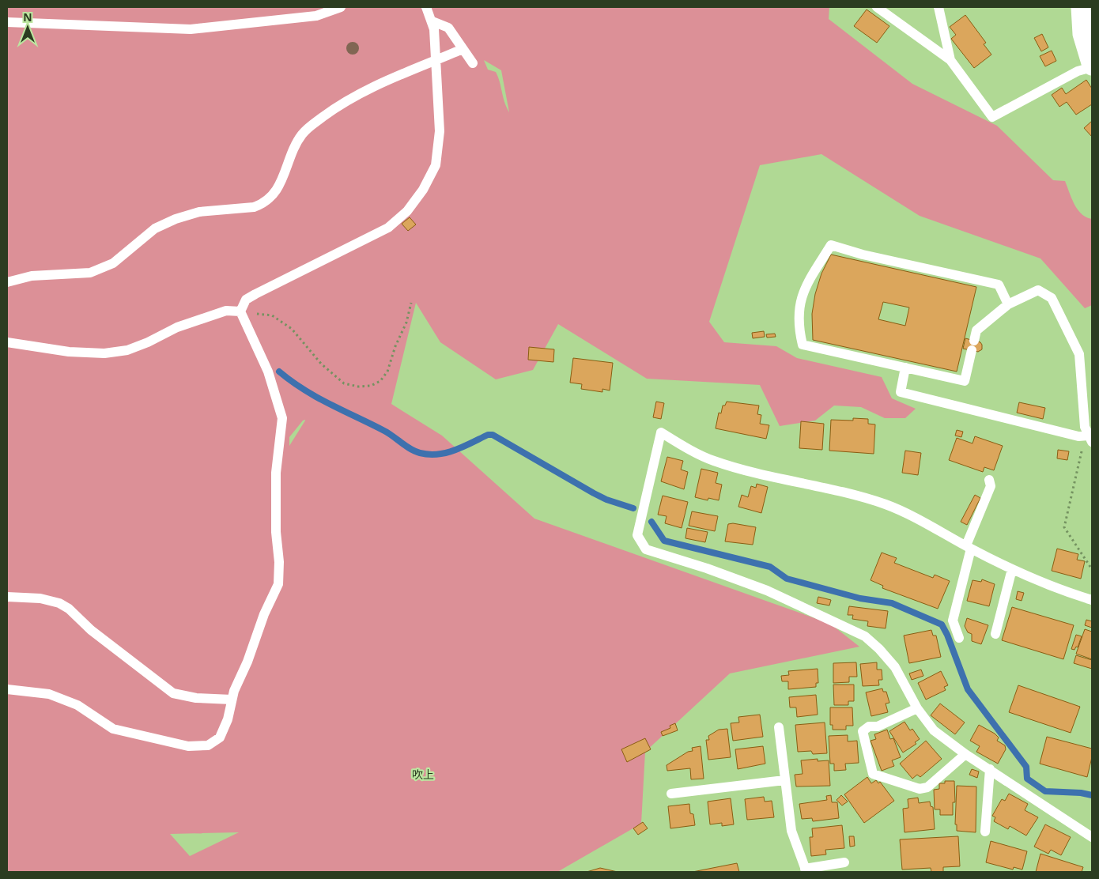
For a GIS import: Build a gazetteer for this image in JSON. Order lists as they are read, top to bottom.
{
  "districts": ["吹上"],
  "north": "top"
}
